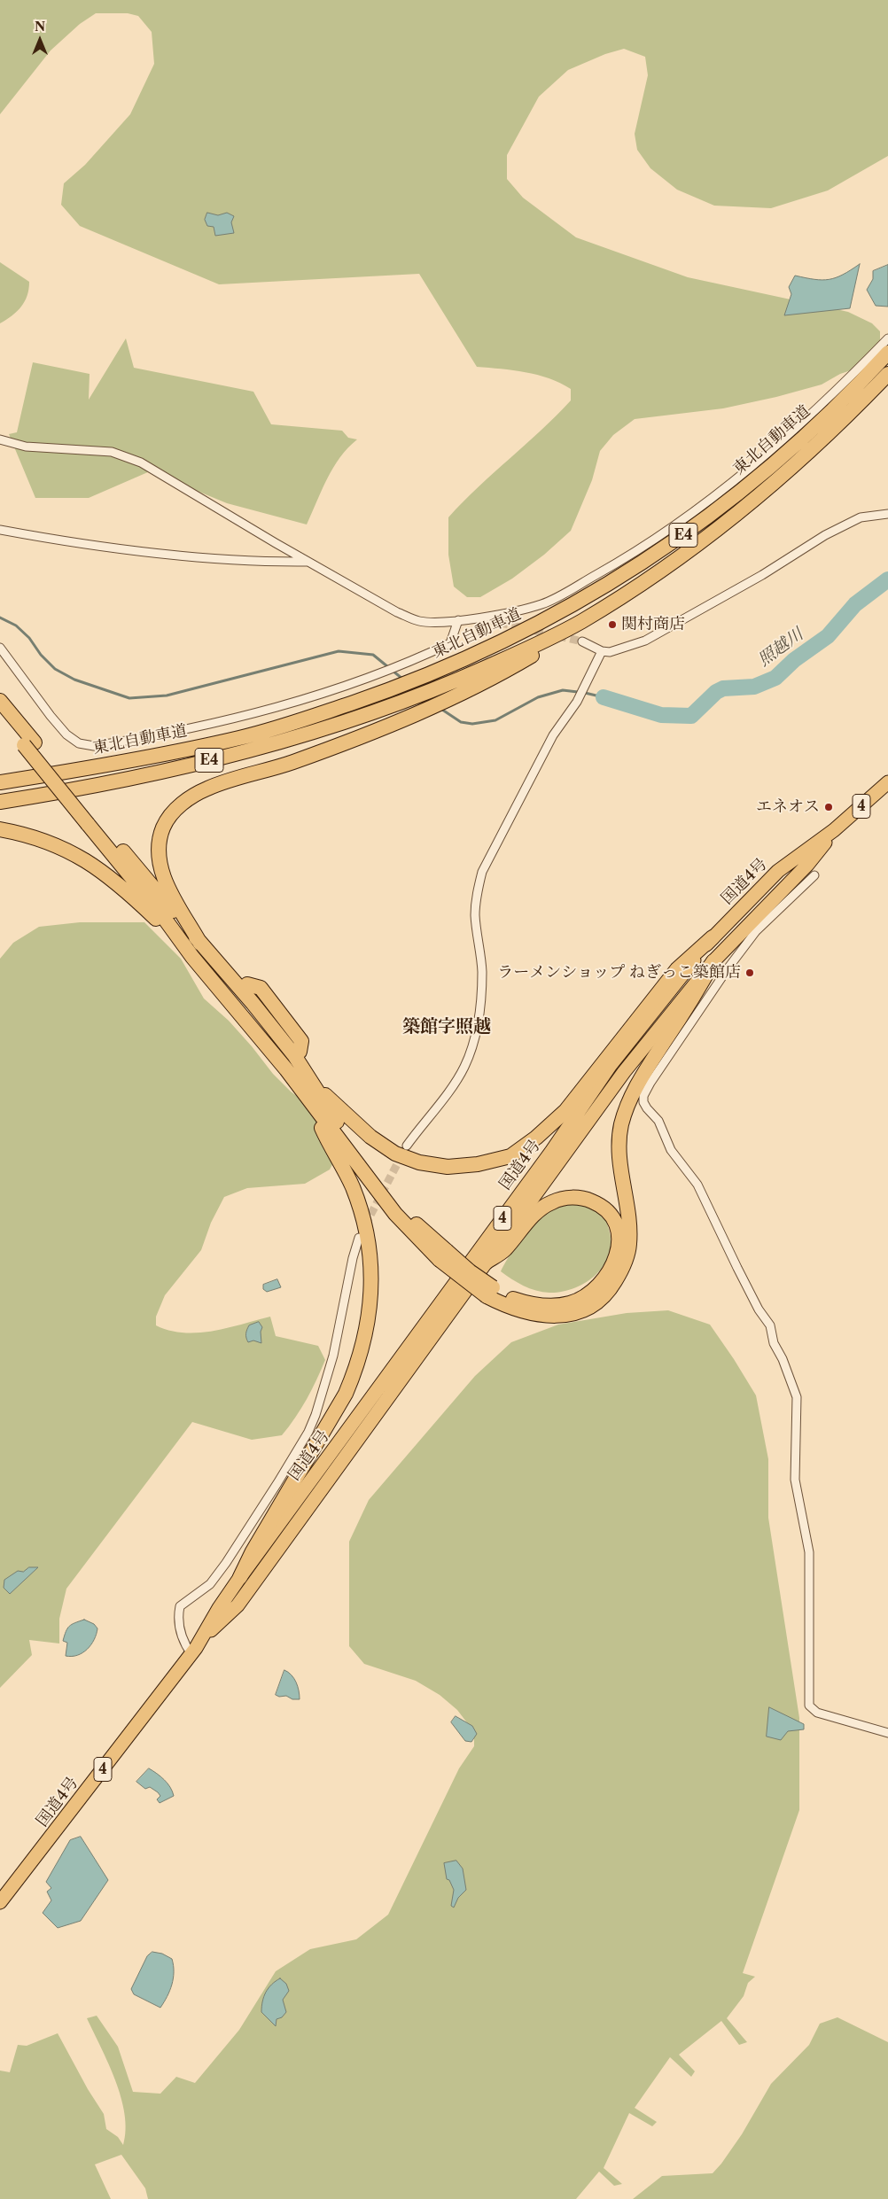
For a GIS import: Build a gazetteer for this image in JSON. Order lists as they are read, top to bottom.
{
  "streets": {
    "highway": [
      "東北自動車道",
      "E4",
      "4",
      "国道4号"
    ]
  },
  "crossings": [
    ["東北自動車道", "E4"]
  ],
  "districts": ["築館字照越"],
  "water": ["照越川"],
  "places": ["関村商店", "エネオス", "ラーメンショップ ねぎっこ築館店"],
  "north": "top"
}
